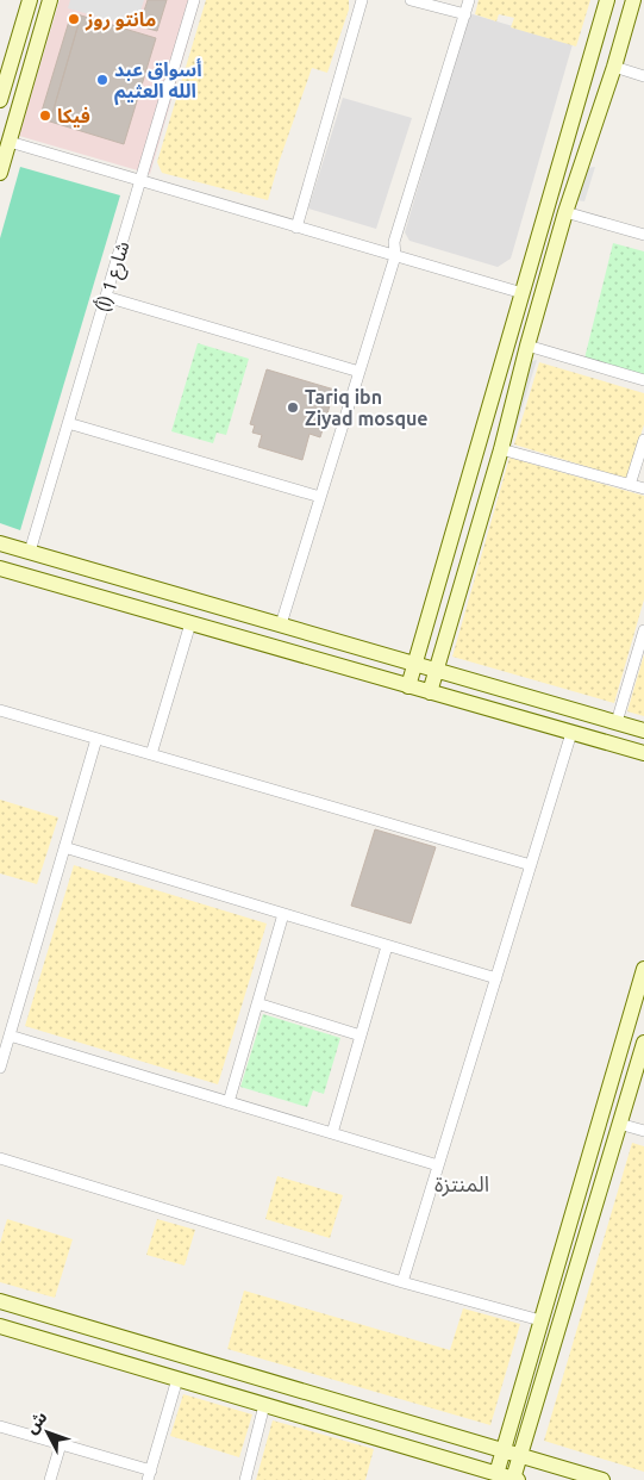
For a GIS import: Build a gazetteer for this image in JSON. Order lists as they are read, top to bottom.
{
  "streets": {
    "street": ["شارع 1 (أ)"]
  },
  "districts": ["المنتزة"],
  "places": [
    "مانتو روز",
    "أسواق عبد الله العثيم",
    "فيكا",
    "Tariq ibn Ziyad mosque"
  ],
  "north": "top left"
}
